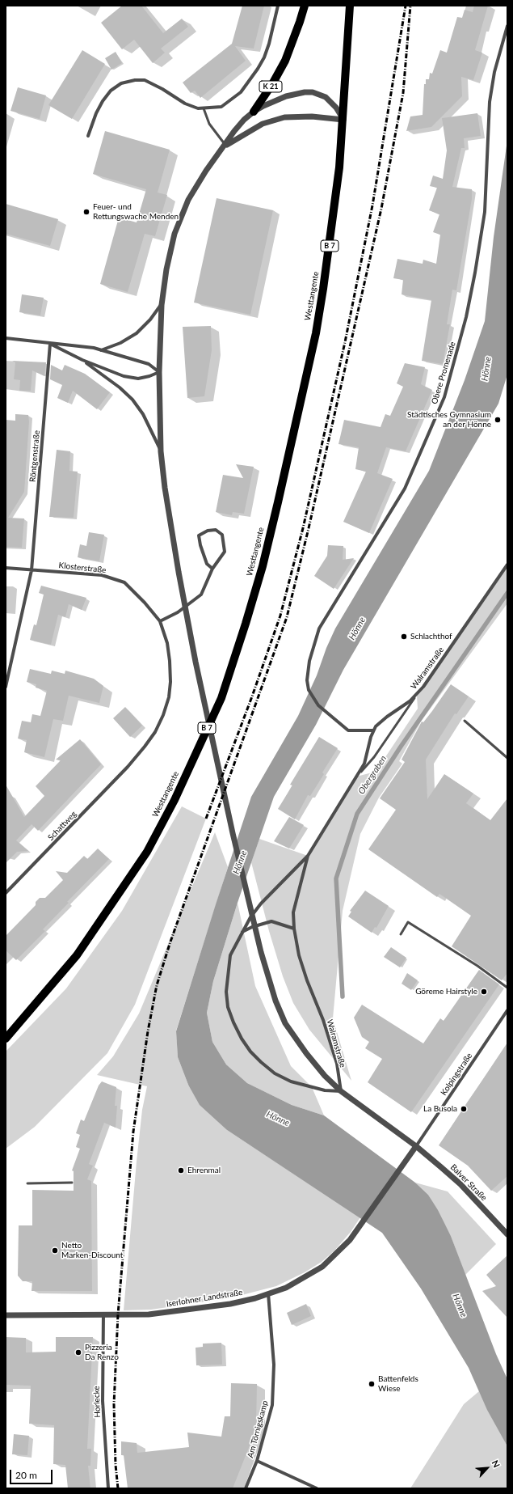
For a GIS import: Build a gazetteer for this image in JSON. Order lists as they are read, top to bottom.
{
  "streets": {
    "main road": ["K 21", "B 7", "Westtangente"],
    "street": [
      "Obere Promenade",
      "Röntgenstraße",
      "Klosterstraße",
      "Walramstraße",
      "Schattweg",
      "Kolpingstraße",
      "Balver Straße",
      "Iserlohner Landstraße",
      "Horlecke",
      "Am Törnigskamp"
    ]
  },
  "crossings": [
    ["K 21", "Westtangente"],
    ["K 21", "Walramstraße"],
    ["K 21", "Kolpingstraße"],
    ["K 21", "Balver Straße"],
    ["K 21", "Iserlohner Landstraße"],
    ["Obere Promenade", "Walramstraße"],
    ["Röntgenstraße", "Klosterstraße"],
    ["Klosterstraße", "Schattweg"],
    ["Kolpingstraße", "Balver Straße"],
    ["Kolpingstraße", "Iserlohner Landstraße"],
    ["Balver Straße", "Iserlohner Landstraße"],
    ["Iserlohner Landstraße", "Horlecke"],
    ["Iserlohner Landstraße", "Am Törnigskamp"]
  ],
  "water": ["Hönne", "Obergraben"],
  "places": [
    "Feuer- und Rettungswache Menden",
    "Städtisches Gymnasium an der Hönne",
    "Schlachthof",
    "Göreme Hairstyle",
    "La Busola",
    "Ehrenmal",
    "Netto Marken-Discount",
    "Pizzeria Da Renzo",
    "Battenfelds Wiese"
  ],
  "scale_bar": "20 m",
  "north": "top right"
}
